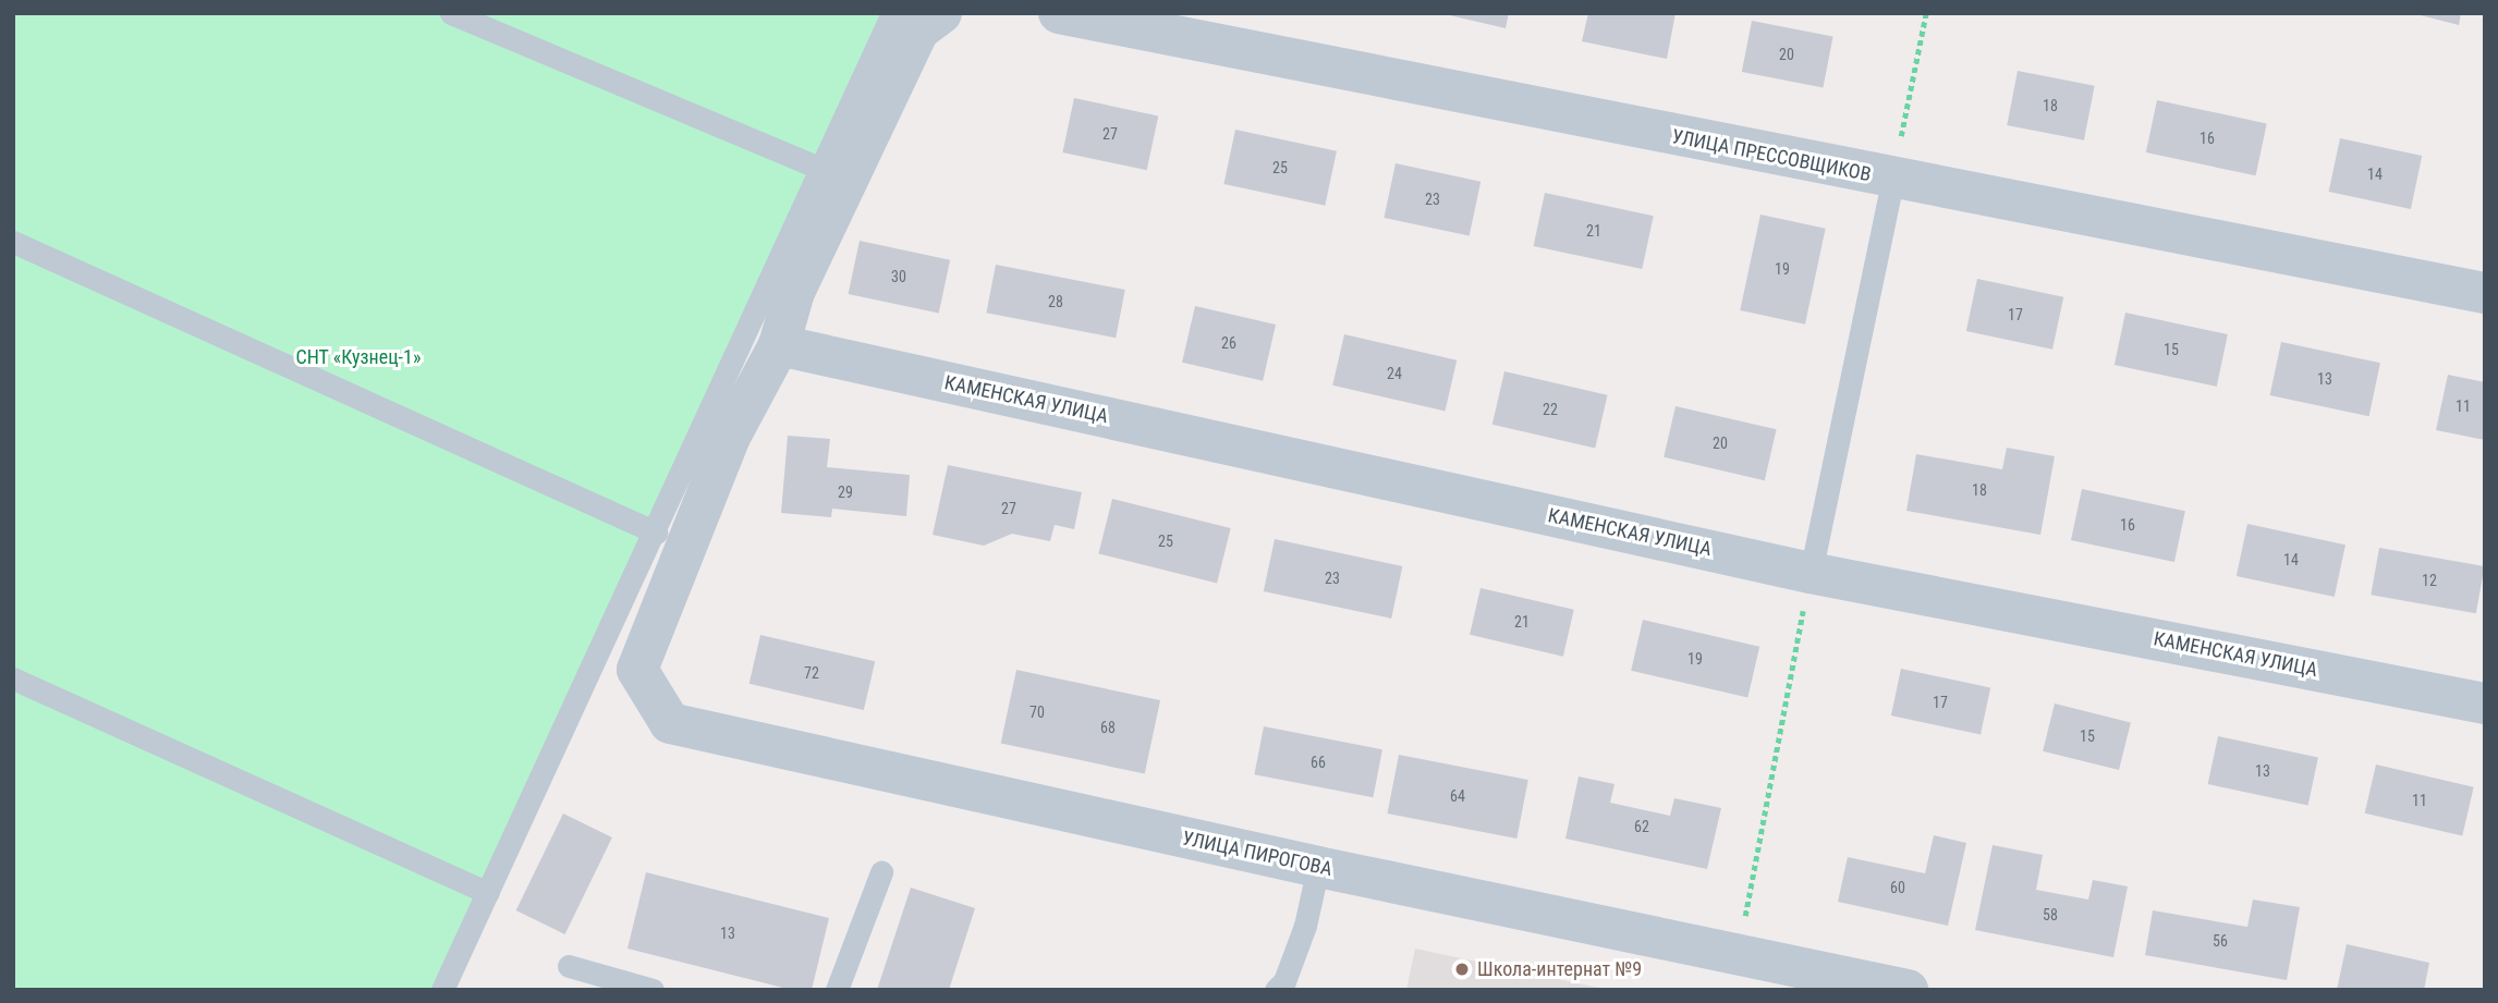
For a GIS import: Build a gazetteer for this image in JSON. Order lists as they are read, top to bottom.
{
  "streets": {
    "street": ["УЛИЦА ПРЕССОВЩИКОВ", "КАМЕНСКАЯ УЛИЦА", "УЛИЦА ПИРОГОВА"]
  },
  "crossings": [
    ["КАМЕНСКАЯ УЛИЦА", "УЛИЦА ПИРОГОВА"]
  ],
  "parks": ["СНТ «Кузнец-1»"],
  "places": ["Школа-интернат №9"],
  "house_numbers": [
    "20",
    "18",
    "27",
    "16",
    "25",
    "14",
    "23",
    "21",
    "19",
    "30",
    "28",
    "17",
    "26",
    "15",
    "24",
    "13",
    "11",
    "22",
    "20",
    "18",
    "29",
    "27",
    "16",
    "25",
    "14",
    "23",
    "12",
    "21",
    "19",
    "72",
    "17",
    "70",
    "68",
    "15",
    "66",
    "13",
    "64",
    "11",
    "62",
    "60",
    "58",
    "13",
    "56"
  ]
}
